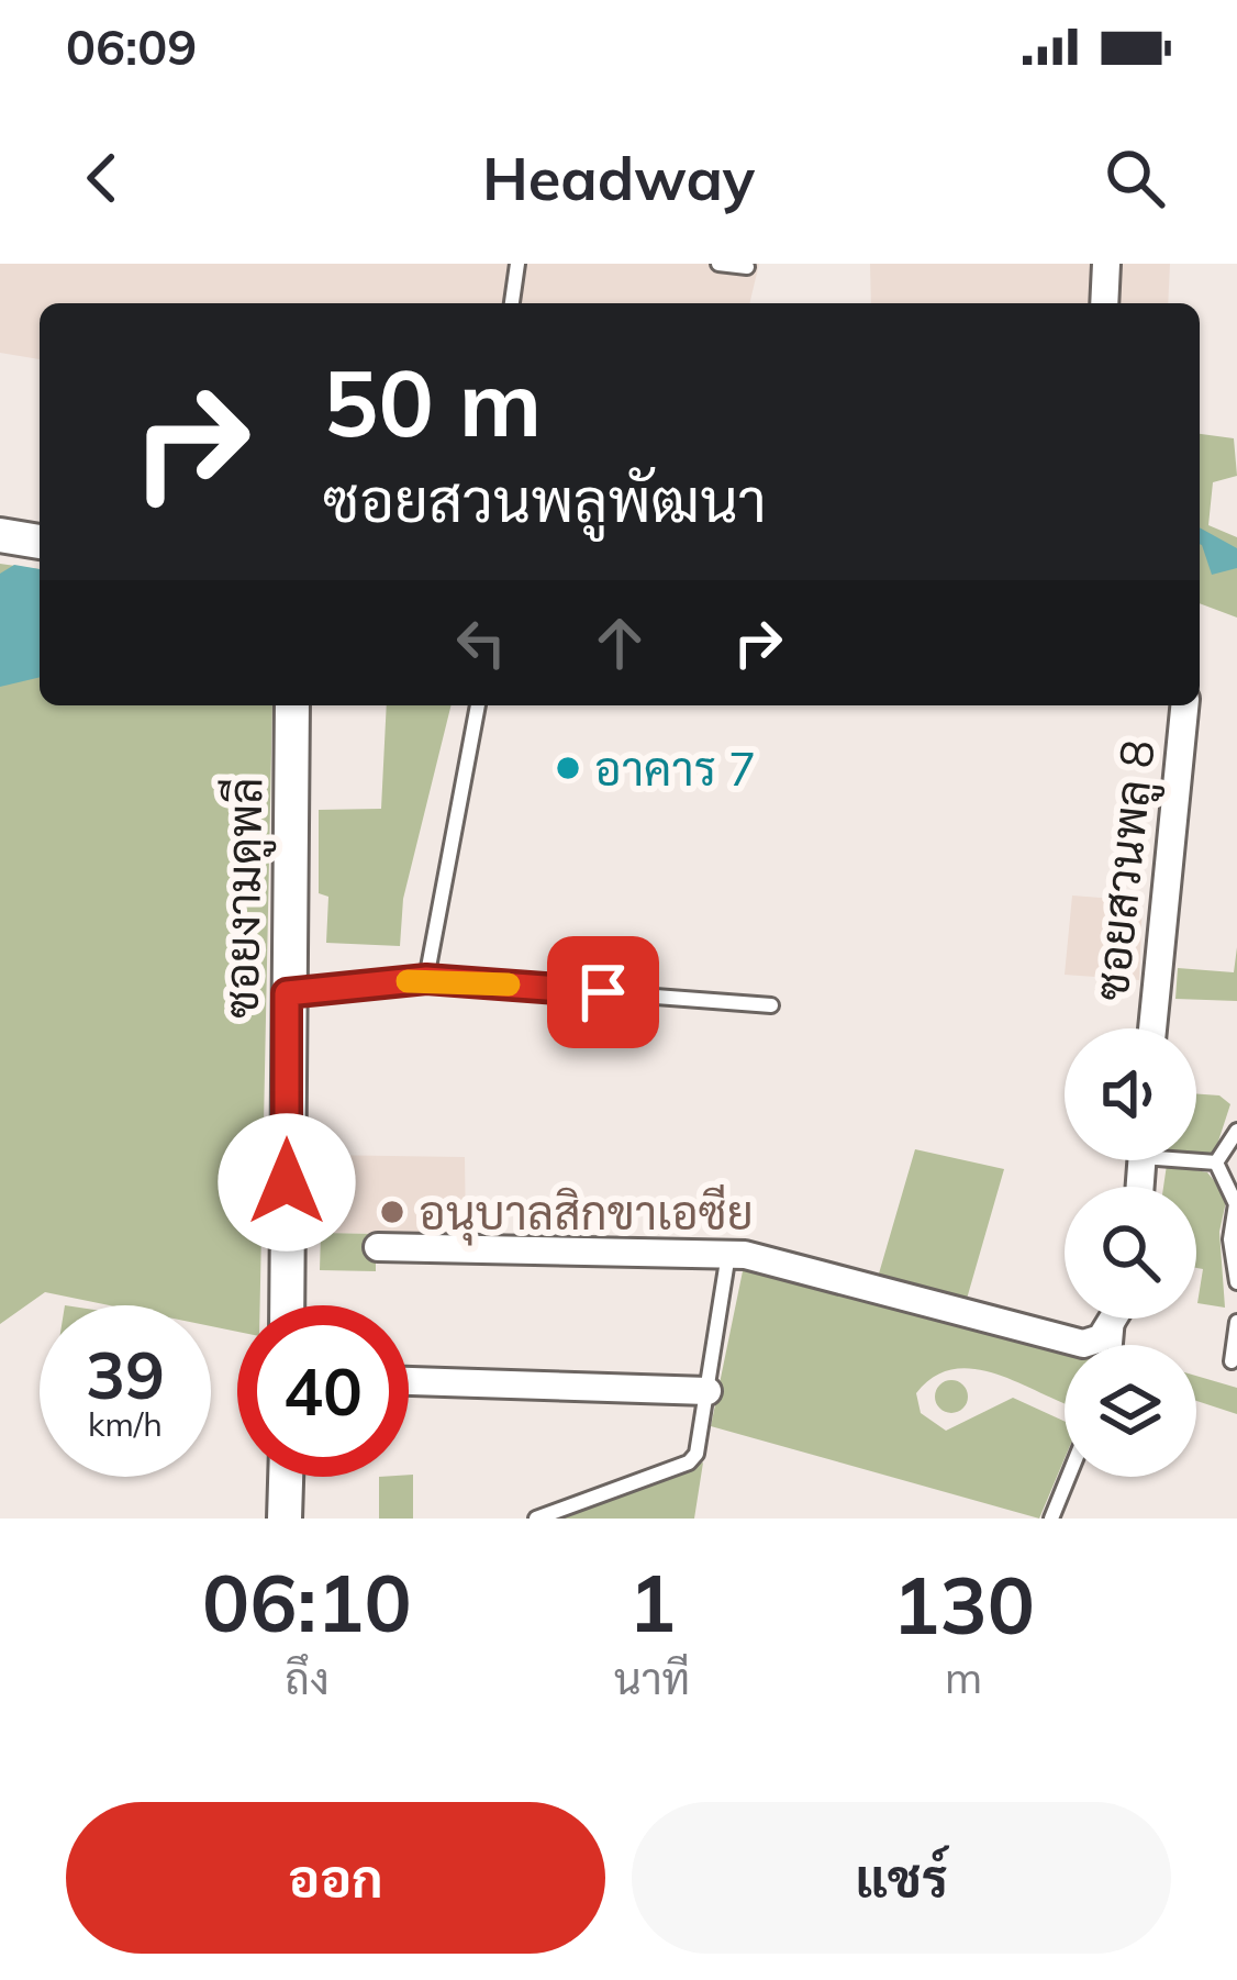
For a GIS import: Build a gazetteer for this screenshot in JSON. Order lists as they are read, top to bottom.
{
  "streets": {
    "street": ["ซอยสวนพลู 8", "ซอยงามดูพลี"]
  },
  "places": ["อาคาร 7", "อนุบาลสิกขาเอซีย"],
  "page": {
    "status": "06:09",
    "header": "Headway",
    "turn": ["50 m", "ซอยสวนพลูพัฒนา"],
    "speed": "39 km/h",
    "limit": "40",
    "eta": [
      "06:10",
      "ถึง",
      "1",
      "นาที",
      "130",
      "m"
    ],
    "buttons": ["ออก", "แชร์"]
  }
}
